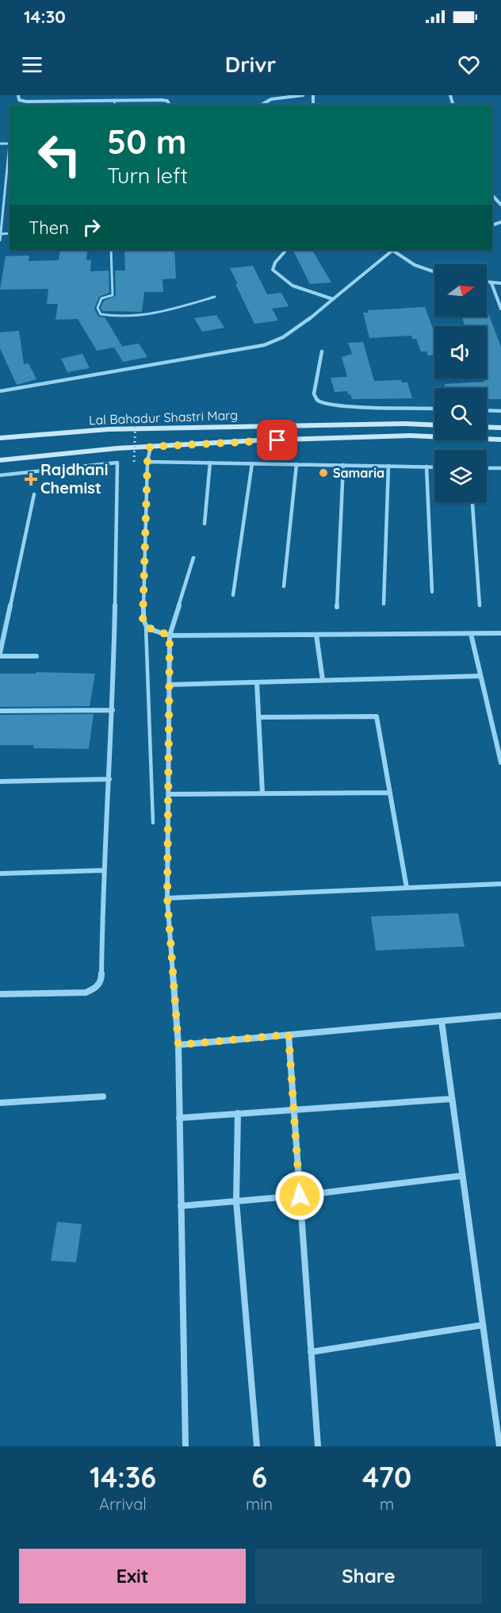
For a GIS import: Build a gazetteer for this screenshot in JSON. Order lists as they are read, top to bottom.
{
  "streets": {
    "main road": ["Lal Bahadur Shastri Marg"]
  },
  "places": {
    "other": ["Samaria"],
    "health": ["Rajdhani Chemist"]
  },
  "north": "right",
  "page": {
    "status": "14:30",
    "header": "Drivr",
    "turn": ["50 m", "Turn left"],
    "then": "Then",
    "eta": [
      "14:36",
      "Arrival",
      "6",
      "min",
      "470",
      "m"
    ],
    "buttons": ["Exit", "Share"]
  }
}
